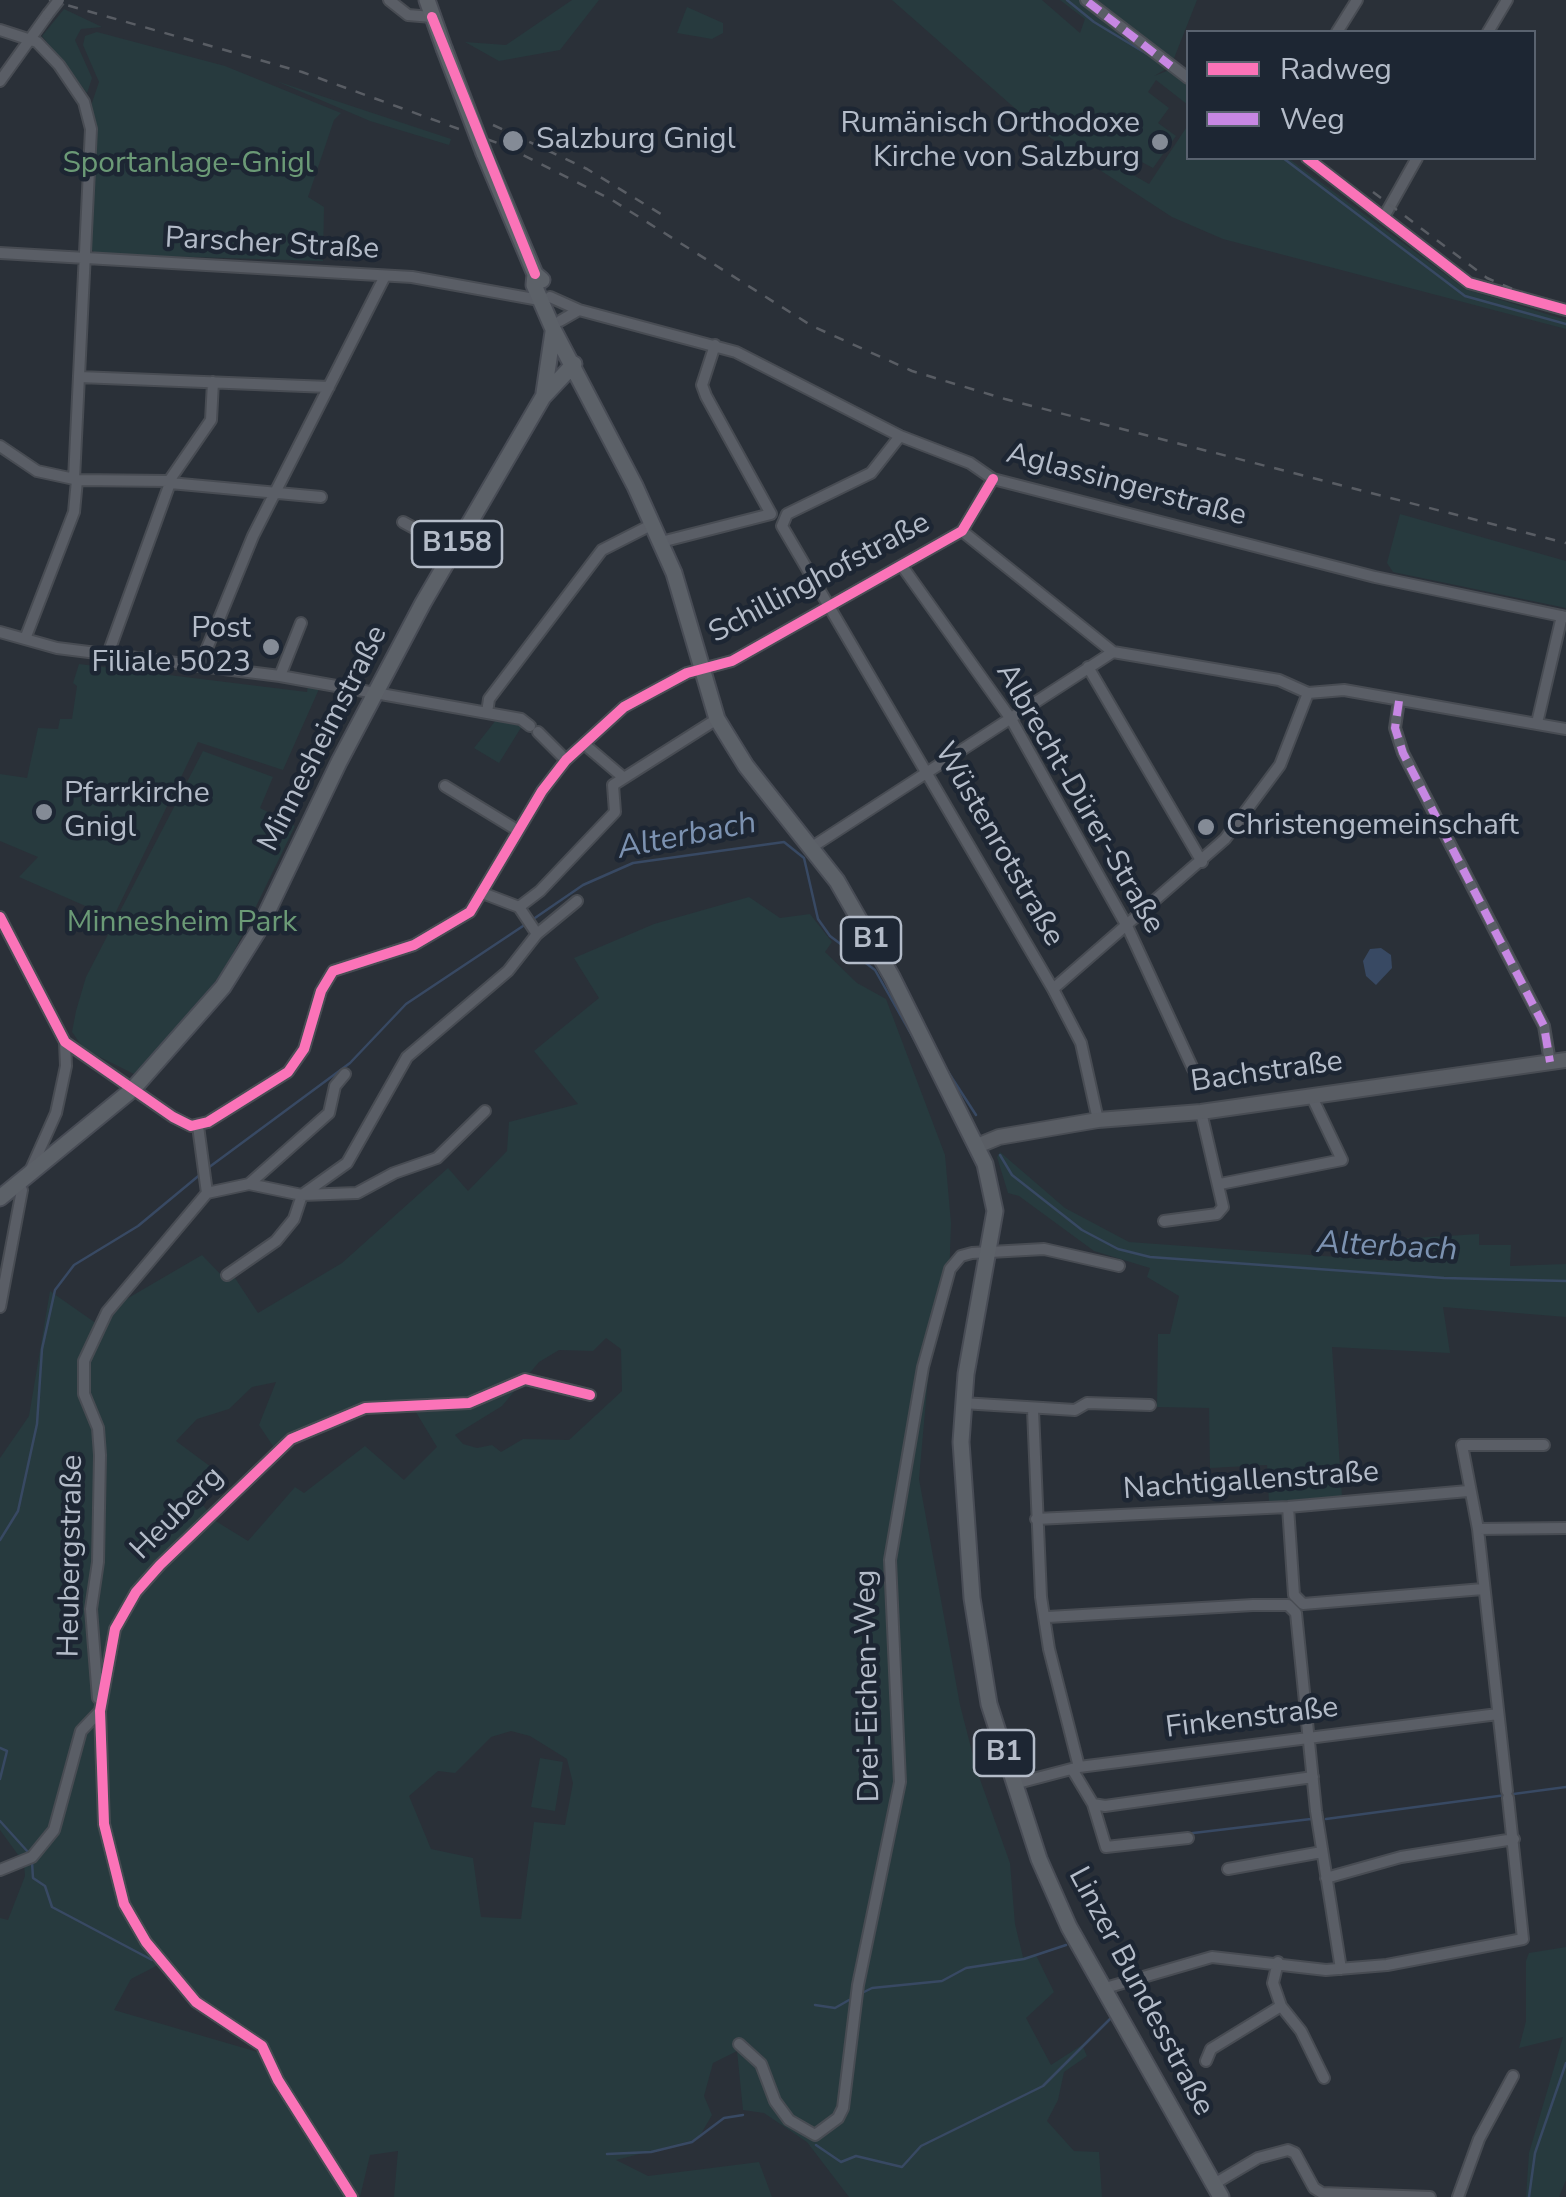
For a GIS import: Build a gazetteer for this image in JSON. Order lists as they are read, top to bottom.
{
  "streets": {
    "main road": [
      "B158",
      "Minnesheimstraße",
      "B1",
      "Linzer Bundesstraße"
    ],
    "street": [
      "Parscher Straße",
      "Aglassingerstraße",
      "Schillinghofstraße",
      "Albrecht-Dürer-Straße",
      "Wüstenrotstraße",
      "Bachstraße",
      "Nachtigallenstraße",
      "Heuberg",
      "Heubergstraße",
      "Drei-Eichen-Weg",
      "Finkenstraße"
    ]
  },
  "crossings": [
    ["Parscher Straße", "Aglassingerstraße"],
    ["Parscher Straße", "Linzer Bundesstraße"],
    ["Aglassingerstraße", "Schillinghofstraße"],
    ["Aglassingerstraße", "Wüstenrotstraße"],
    ["Aglassingerstraße", "Linzer Bundesstraße"],
    ["B158", "Minnesheimstraße"],
    ["Schillinghofstraße", "Albrecht-Dürer-Straße"],
    ["Schillinghofstraße", "Wüstenrotstraße"],
    ["Schillinghofstraße", "Linzer Bundesstraße"],
    ["Minnesheimstraße", "Linzer Bundesstraße"],
    ["Wüstenrotstraße", "Bachstraße"],
    ["B1", "Linzer Bundesstraße"],
    ["Bachstraße", "Linzer Bundesstraße"],
    ["Heuberg", "Heubergstraße"],
    ["Drei-Eichen-Weg", "Linzer Bundesstraße"],
    ["Finkenstraße", "Linzer Bundesstraße"]
  ],
  "water": ["Alterbach"],
  "parks": ["Sportanlage-Gnigl", "Minnesheim Park"],
  "places": [
    "Salzburg Gnigl",
    "Rumänisch Orthodoxe Kirche von Salzburg",
    "Post Filiale 5023",
    "Pfarrkirche Gnigl",
    "Christengemeinschaft"
  ],
  "legend": ["Radweg", "Weg"]
}
